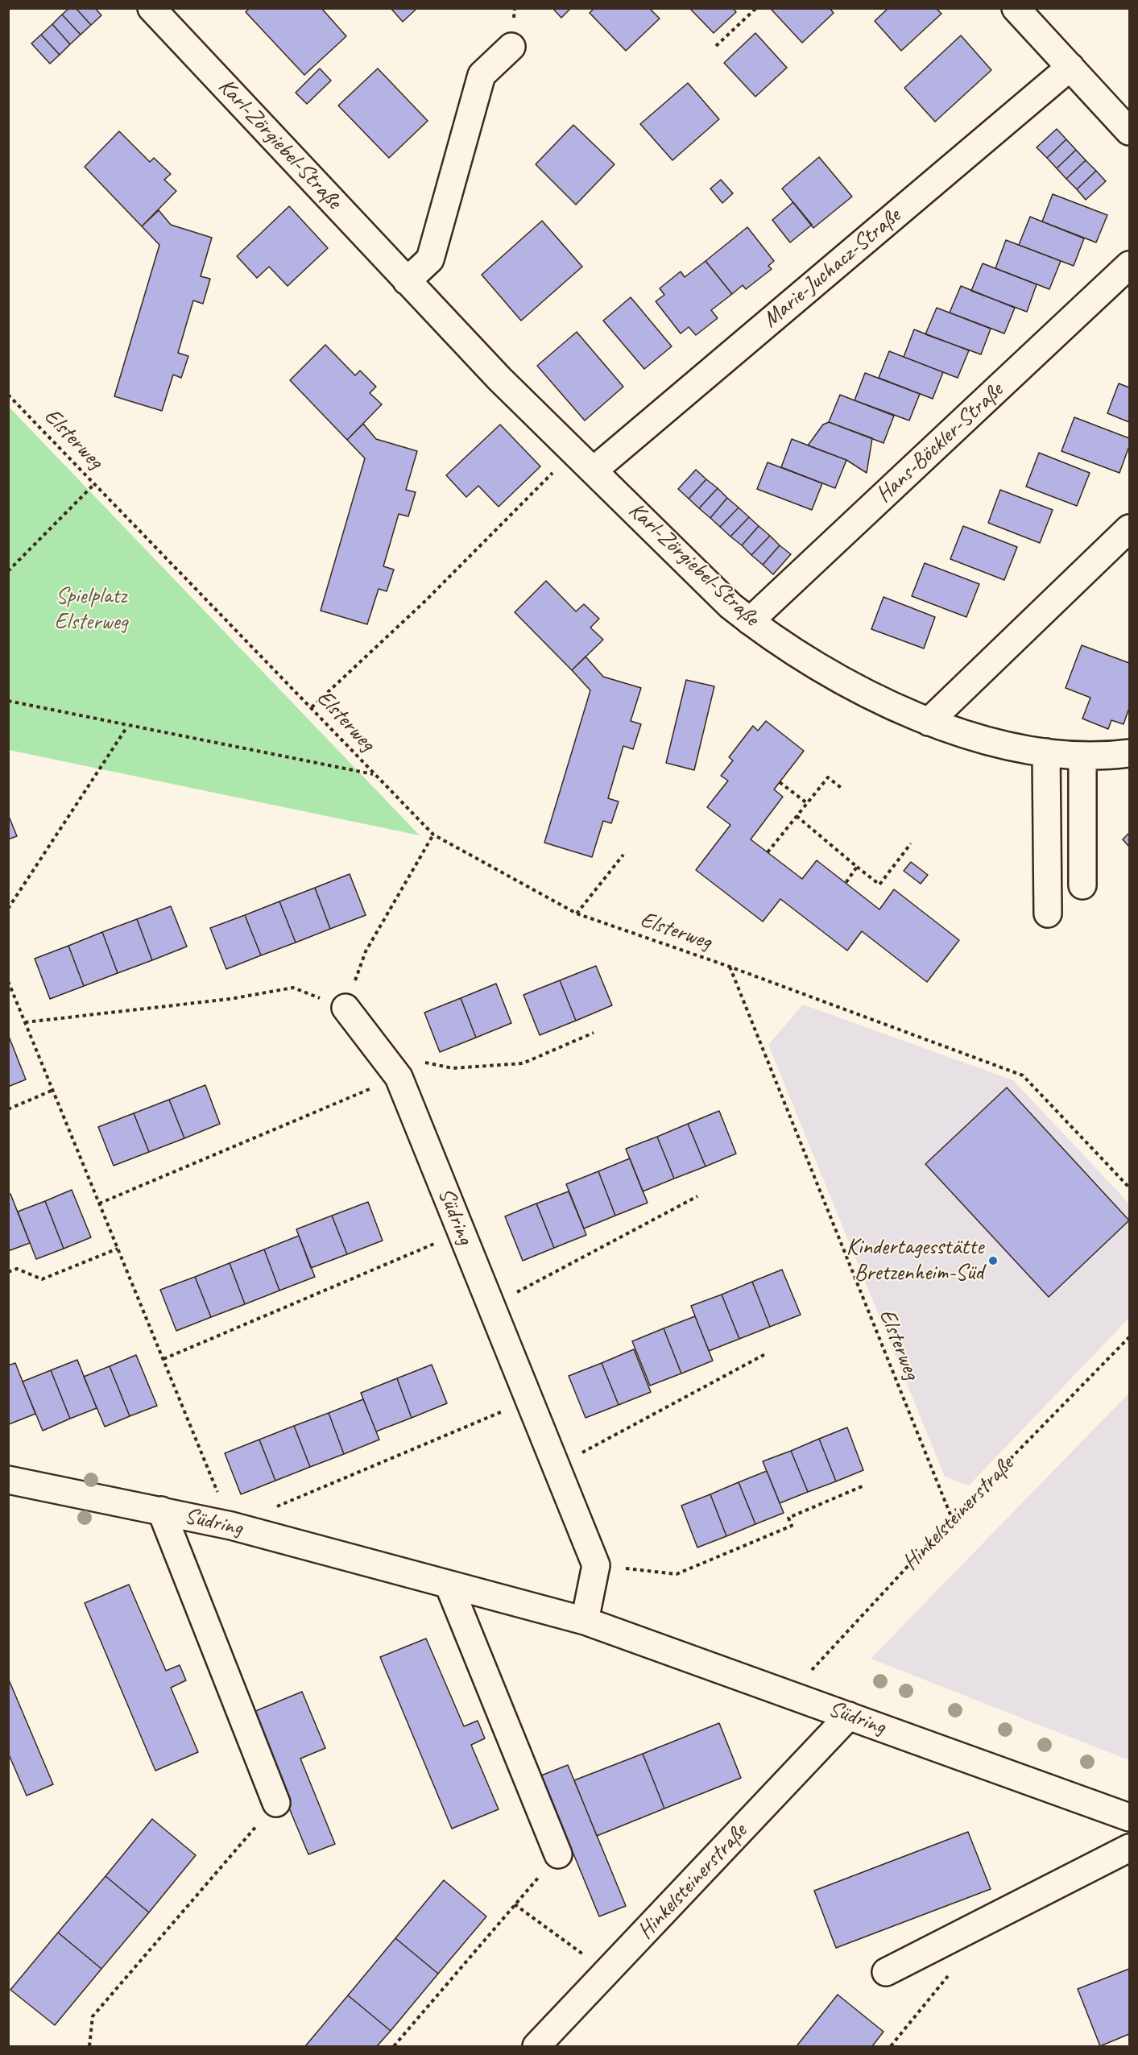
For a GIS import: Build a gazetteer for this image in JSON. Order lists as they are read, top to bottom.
{
  "streets": {
    "street": [
      "Karl-Zörgiebel-Straße",
      "Marie-Juchacz-Straße",
      "Hans-Böckler-Straße",
      "Südring",
      "Hinkelsteinerstraße"
    ],
    "path": ["Elsterweg"]
  },
  "crossings": [
    ["Karl-Zörgiebel-Straße", "Marie-Juchacz-Straße"],
    ["Karl-Zörgiebel-Straße", "Hans-Böckler-Straße"],
    ["Elsterweg", "Hinkelsteinerstraße"],
    ["Südring", "Hinkelsteinerstraße"]
  ],
  "parks": ["Spielplatz Elsterweg"],
  "places": ["Kindertagesstätte Bretzenheim-Süd"]
}
